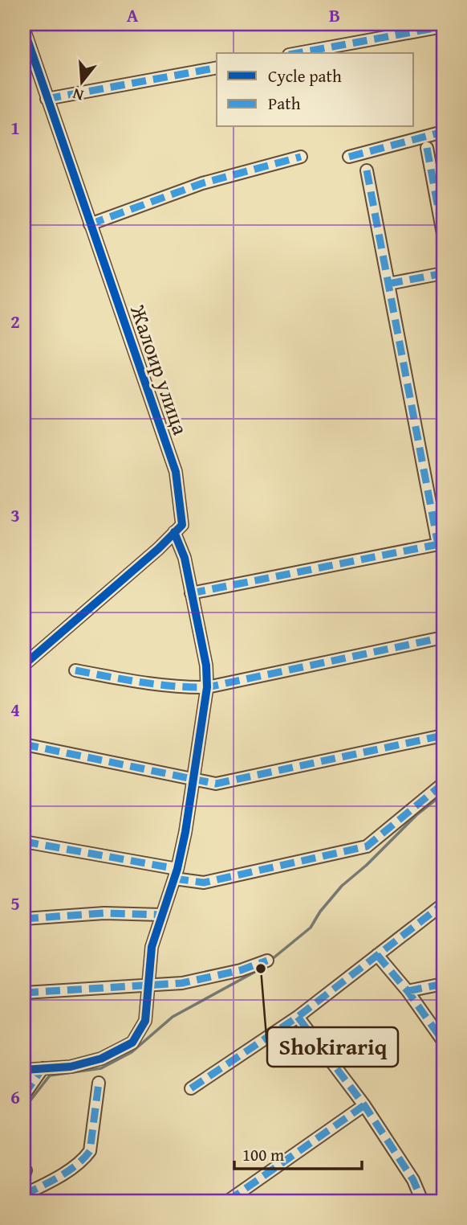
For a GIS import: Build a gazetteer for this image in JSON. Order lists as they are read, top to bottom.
{
  "streets": {
    "street": ["Жалоир улица"]
  },
  "places": ["Shokirariq"],
  "legend": ["Cycle path", "Path"],
  "scale_bar": "100 m",
  "north": "bottom",
  "grid": {
    "columns": ["A", "B"],
    "rows": [
      "1",
      "2",
      "3",
      "4",
      "5",
      "6"
    ]
  }
}
